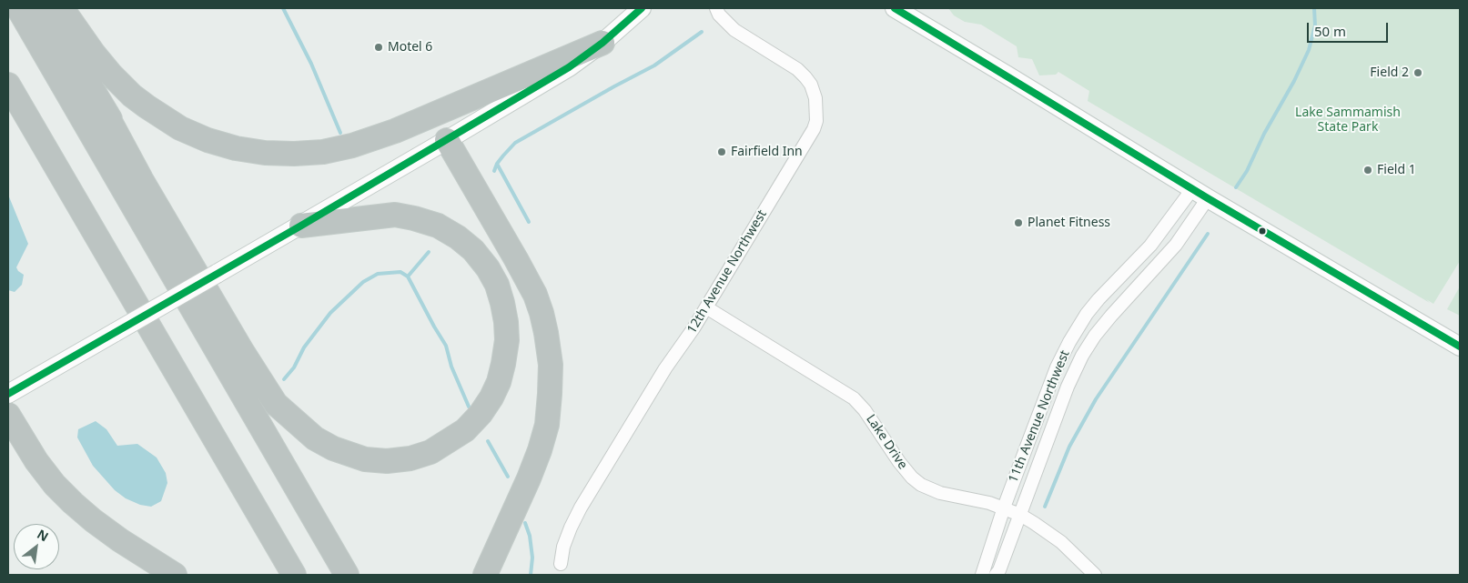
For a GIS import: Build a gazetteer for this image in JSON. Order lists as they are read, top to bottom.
{
  "streets": {
    "street": ["12th Avenue Northwest", "11th Avenue Northwest", "Lake Drive"]
  },
  "crossings": [
    ["12th Avenue Northwest", "Lake Drive"],
    ["11th Avenue Northwest", "Lake Drive"]
  ],
  "parks": ["Lake Sammamish State Park"],
  "places": [
    "Motel 6",
    "Field 2",
    "Fairfield Inn",
    "Field 1",
    "Planet Fitness"
  ],
  "scale_bar": "50 m",
  "north": "top right"
}
